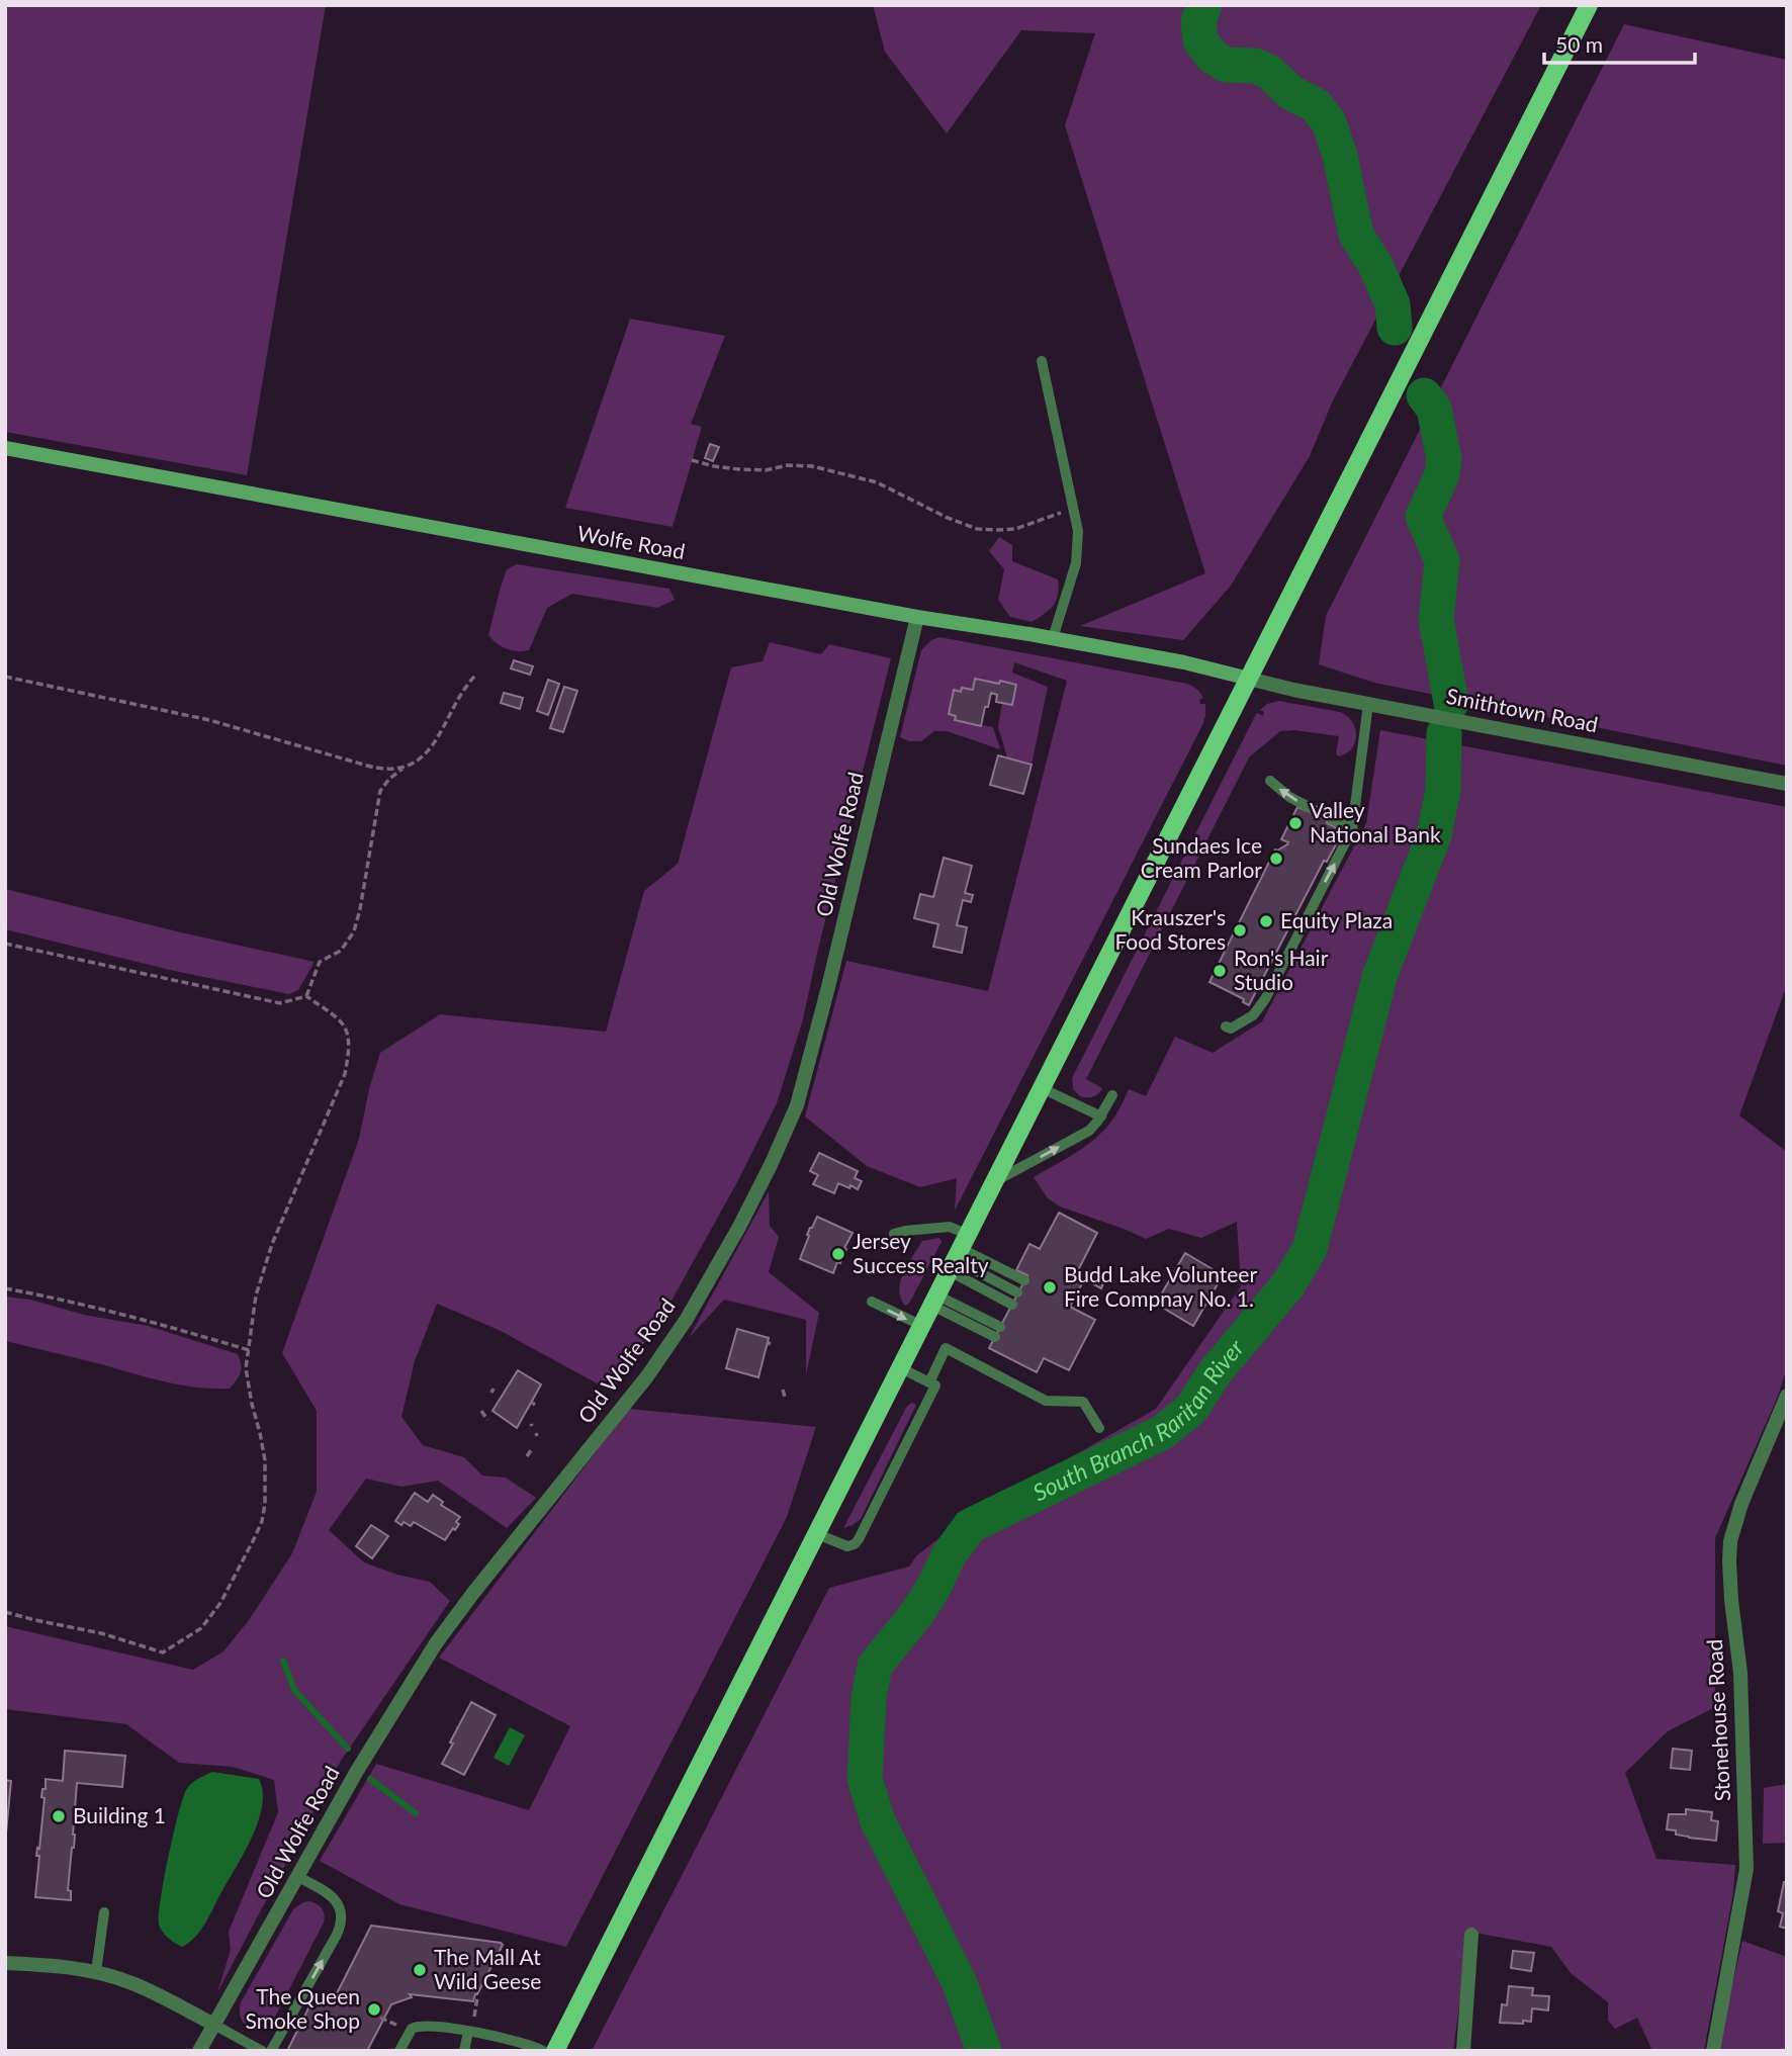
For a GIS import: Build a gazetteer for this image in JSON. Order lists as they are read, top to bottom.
{
  "streets": {
    "main road": ["Wolfe Road"],
    "street": ["Smithtown Road", "Old Wolfe Road", "Stonehouse Road"]
  },
  "crossings": [
    ["Wolfe Road", "Smithtown Road"],
    ["Wolfe Road", "Old Wolfe Road"]
  ],
  "water": ["South Branch Raritan River"],
  "places": [
    "Valley National Bank",
    "Sundaes Ice Cream Parlor",
    "Equity Plaza",
    "Krauszer's Food Stores",
    "Ron's Hair Studio",
    "Jersey Success Realty",
    "Budd Lake Volunteer Fire Compnay No. 1.",
    "Building 1",
    "The Mall At Wild Geese",
    "The Queen Smoke Shop"
  ],
  "scale_bar": "50 m"
}
